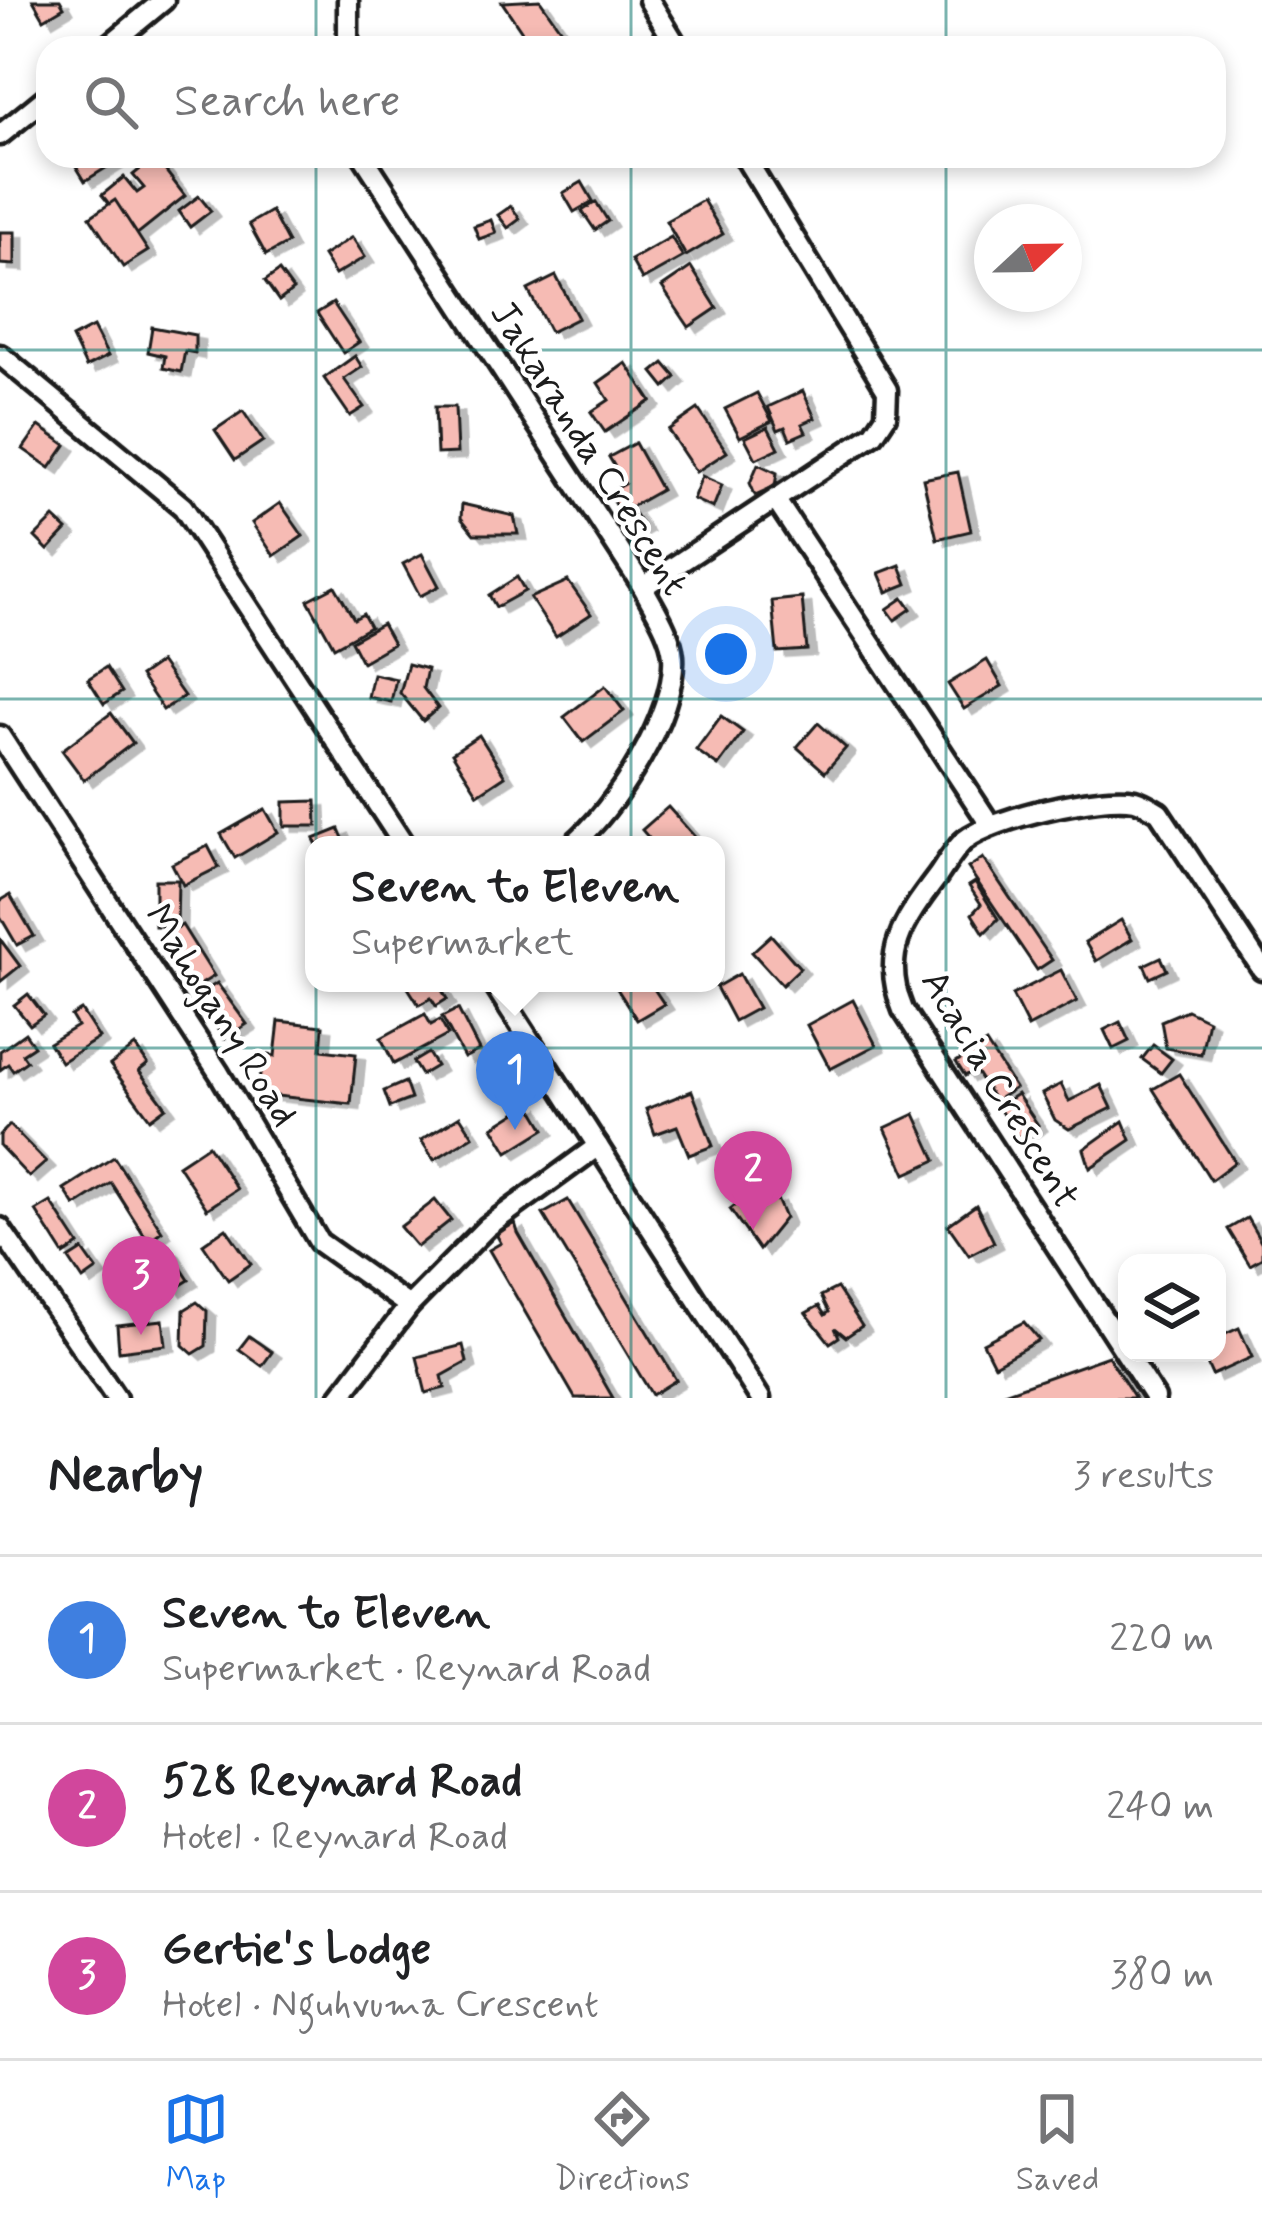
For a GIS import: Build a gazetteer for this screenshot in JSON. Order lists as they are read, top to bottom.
{
  "streets": {
    "street": ["Jakaranda Crescent", "Mahogany Road", "Acacia Crescent"]
  },
  "north": "right",
  "page": {
    "search": "Search here",
    "popup": ["Seven to Eleven", "Supermarket"],
    "pins": ["1", "2", "3"],
    "heading": ["Nearby", "3 results"],
    "list": [
      {
        "mark": "1",
        "name": "Seven to Eleven",
        "note": "Supermarket · Reynard Road",
        "value": "220 m"
      },
      {
        "mark": "2",
        "name": "528 Reynard Road",
        "note": "Hotel · Reynard Road",
        "value": "240 m"
      },
      {
        "mark": "3",
        "name": "Gertie's Lodge",
        "note": "Hotel · Nguhvuma Crescent",
        "value": "380 m"
      }
    ],
    "nav": ["Map", "Directions", "Saved"]
  }
}
